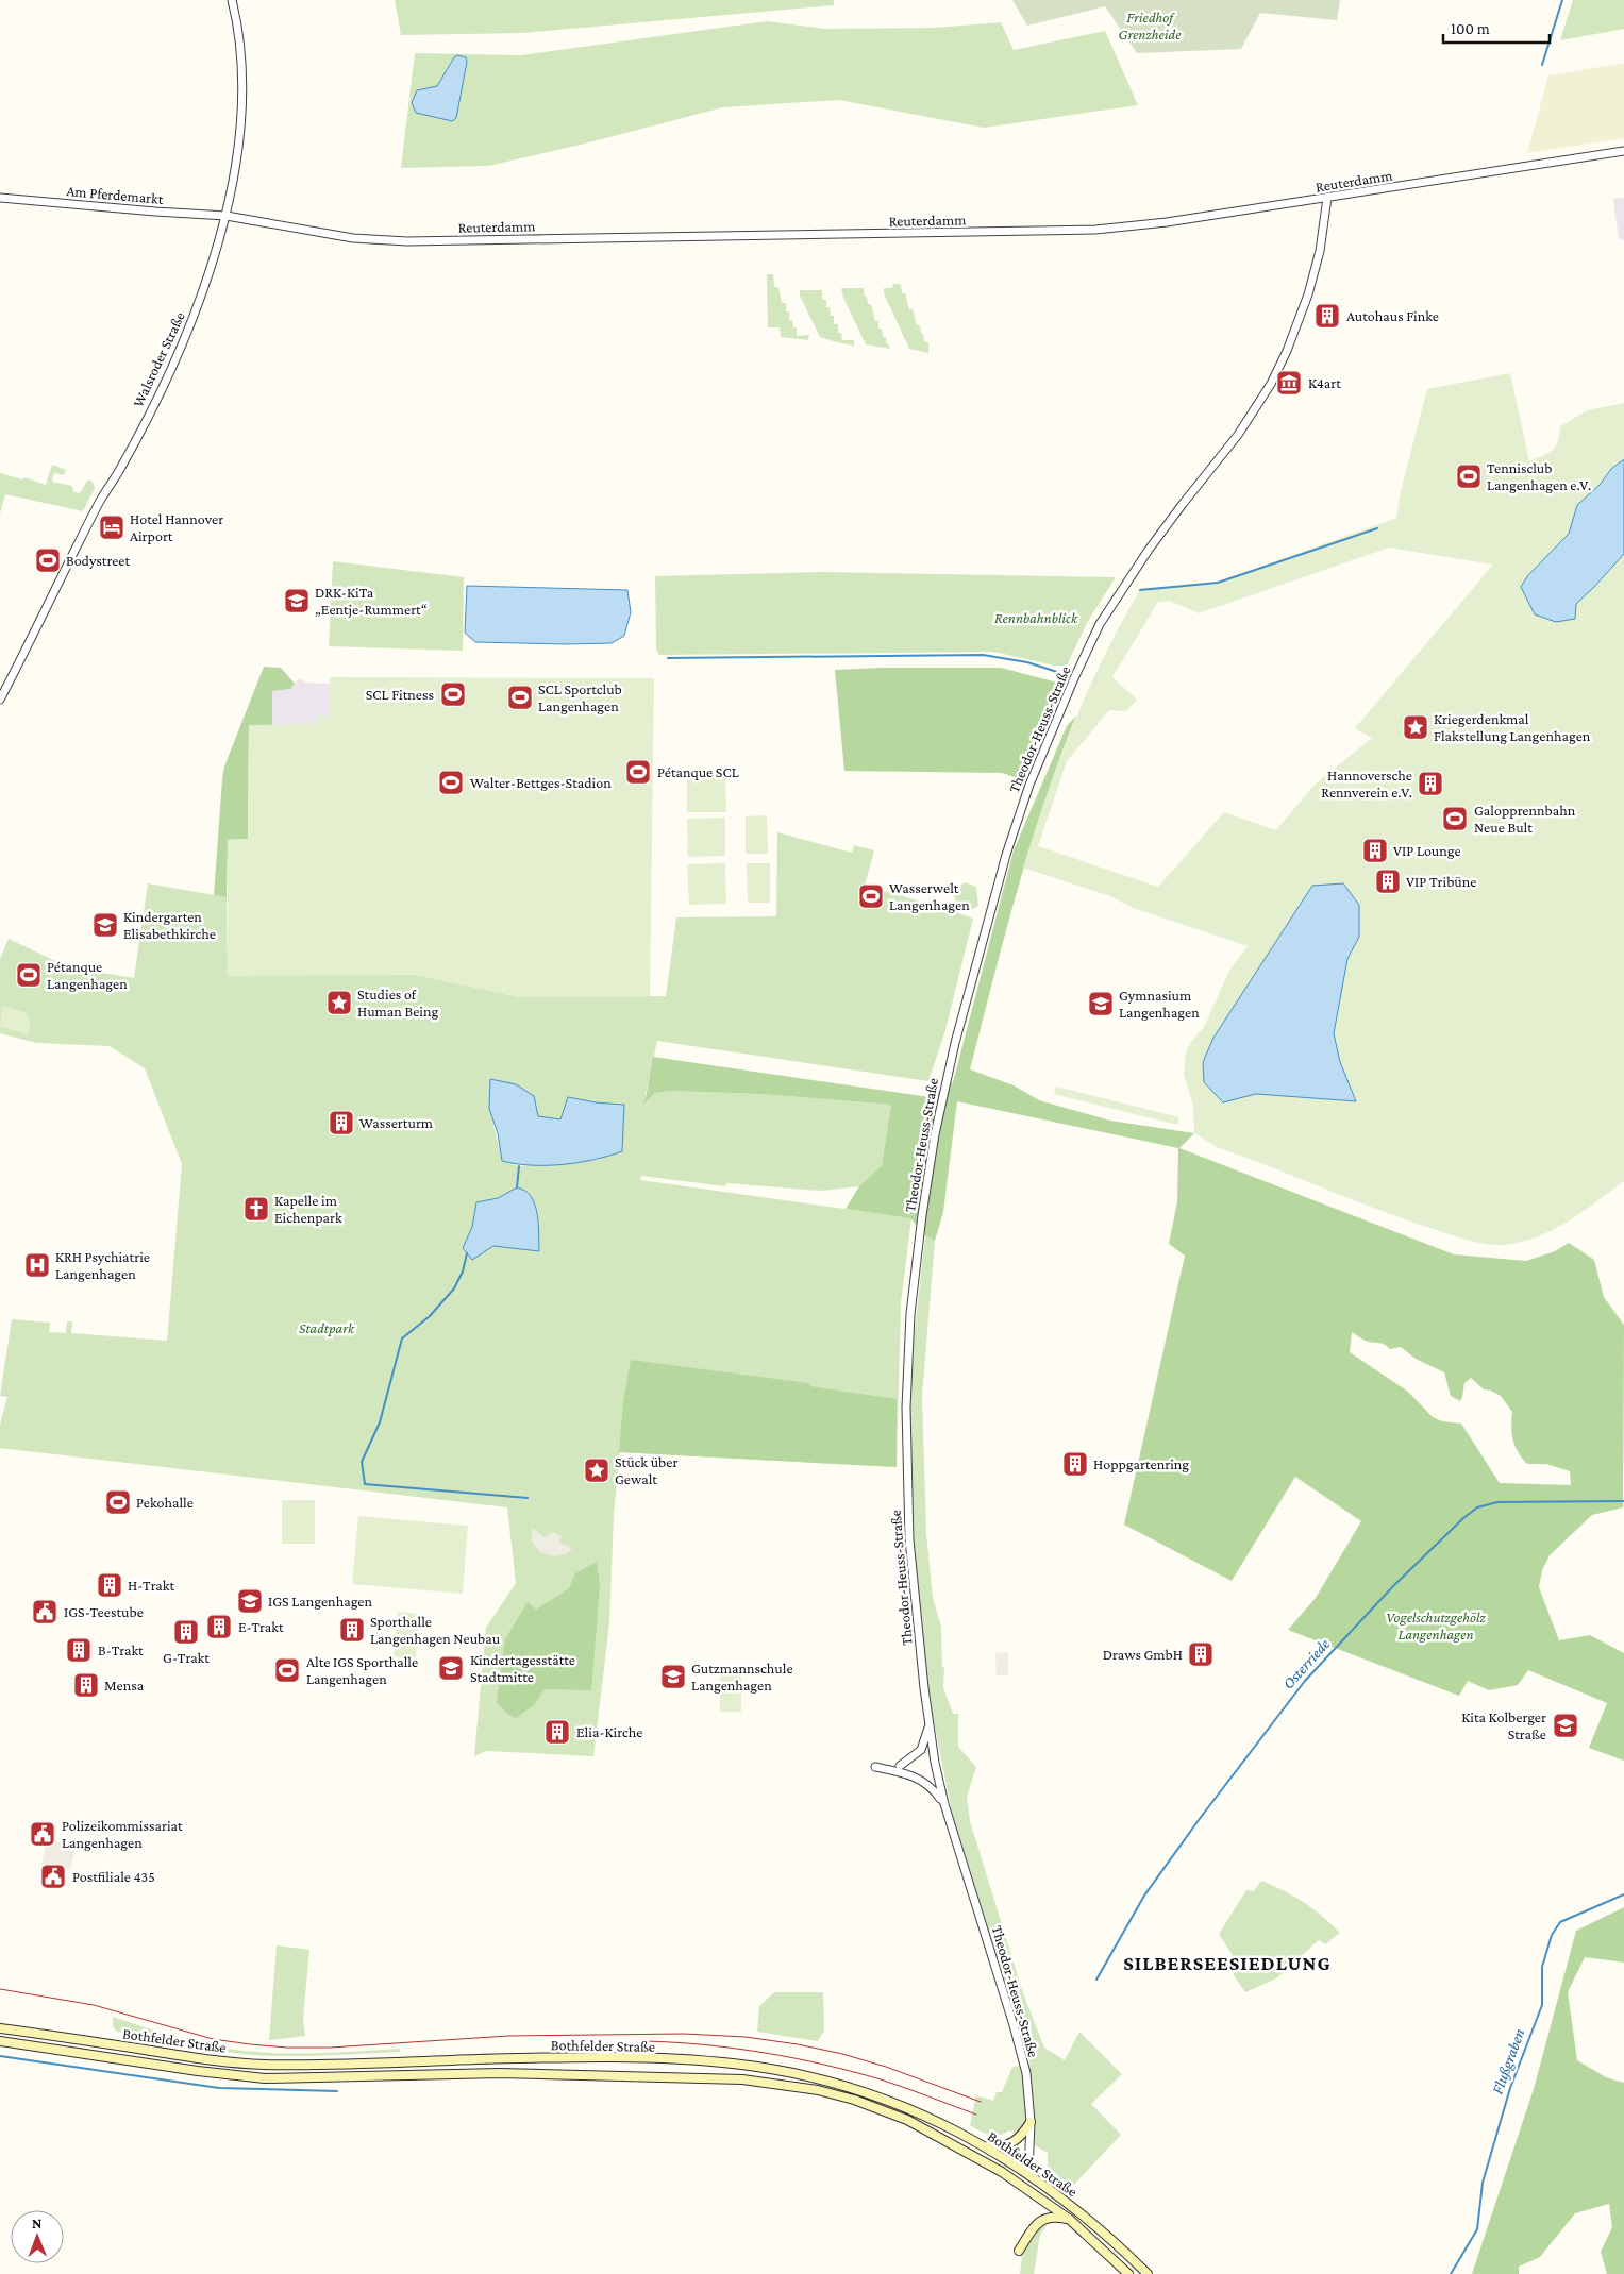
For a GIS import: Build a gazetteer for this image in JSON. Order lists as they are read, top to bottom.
{
  "streets": {
    "main road": ["Bothfelder Straße"],
    "street": [
      "Reuterdamm",
      "Am Pferdemarkt",
      "Walsroder Straße",
      "Theodor-Heuss-Straße"
    ]
  },
  "crossings": [
    ["Reuterdamm", "Am Pferdemarkt"],
    ["Reuterdamm", "Walsroder Straße"],
    ["Reuterdamm", "Theodor-Heuss-Straße"],
    ["Am Pferdemarkt", "Walsroder Straße"],
    ["Theodor-Heuss-Straße", "Bothfelder Straße"]
  ],
  "districts": ["SILBERSEESIEDLUNG"],
  "water": ["Osterriede", "Flußgraben"],
  "parks": [
    "Friedhof Grenzheide",
    "Rennbahnblick",
    "Stadtpark",
    "Vogelschutzgehölz Langenhagen"
  ],
  "places": {
    "building": [
      "Autohaus Finke",
      "Hannoversche Rennverein e.V.",
      "VIP Lounge",
      "VIP Tribüne",
      "Wasserturm",
      "Hoppgartenring",
      "H-Trakt",
      "E-Trakt",
      "Sporthalle Langenhagen Neubau",
      "G-Trakt",
      "B-Trakt",
      "Draws GmbH",
      "Mensa",
      "Elia-Kirche"
    ],
    "museum": ["K4art"],
    "sports": [
      "Tennisclub Langenhagen e.V.",
      "Bodystreet",
      "SCL Fitness",
      "SCL Sportclub Langenhagen",
      "Pétanque SCL",
      "Walter-Bettges-Stadion",
      "Galopprennbahn Neue Bult",
      "Wasserwelt Langenhagen",
      "Pétanque Langenhagen",
      "Pekohalle",
      "Alte IGS Sporthalle Langenhagen"
    ],
    "hotel": ["Hotel Hannover Airport"],
    "school or university": [
      "DRK-KiTa „Eentje-Rummert“",
      "Kindergarten Elisabethkirche",
      "Gymnasium Langenhagen",
      "IGS Langenhagen",
      "Kindertagesstätte Stadtmitte",
      "Gutzmannschule Langenhagen",
      "Kita Kolberger Straße"
    ],
    "place": ["Kriegerdenkmal Flakstellung Langenhagen", "Studies of Human Being", "Stück über Gewalt"],
    "church": ["Kapelle im Eichenpark"],
    "hospital": ["KRH Psychiatrie Langenhagen"],
    "public building": ["IGS-Teestube", "Polizeikommissariat Langenhagen", "Postfiliale 435"]
  },
  "scale_bar": "100 m",
  "north": "top"
}
